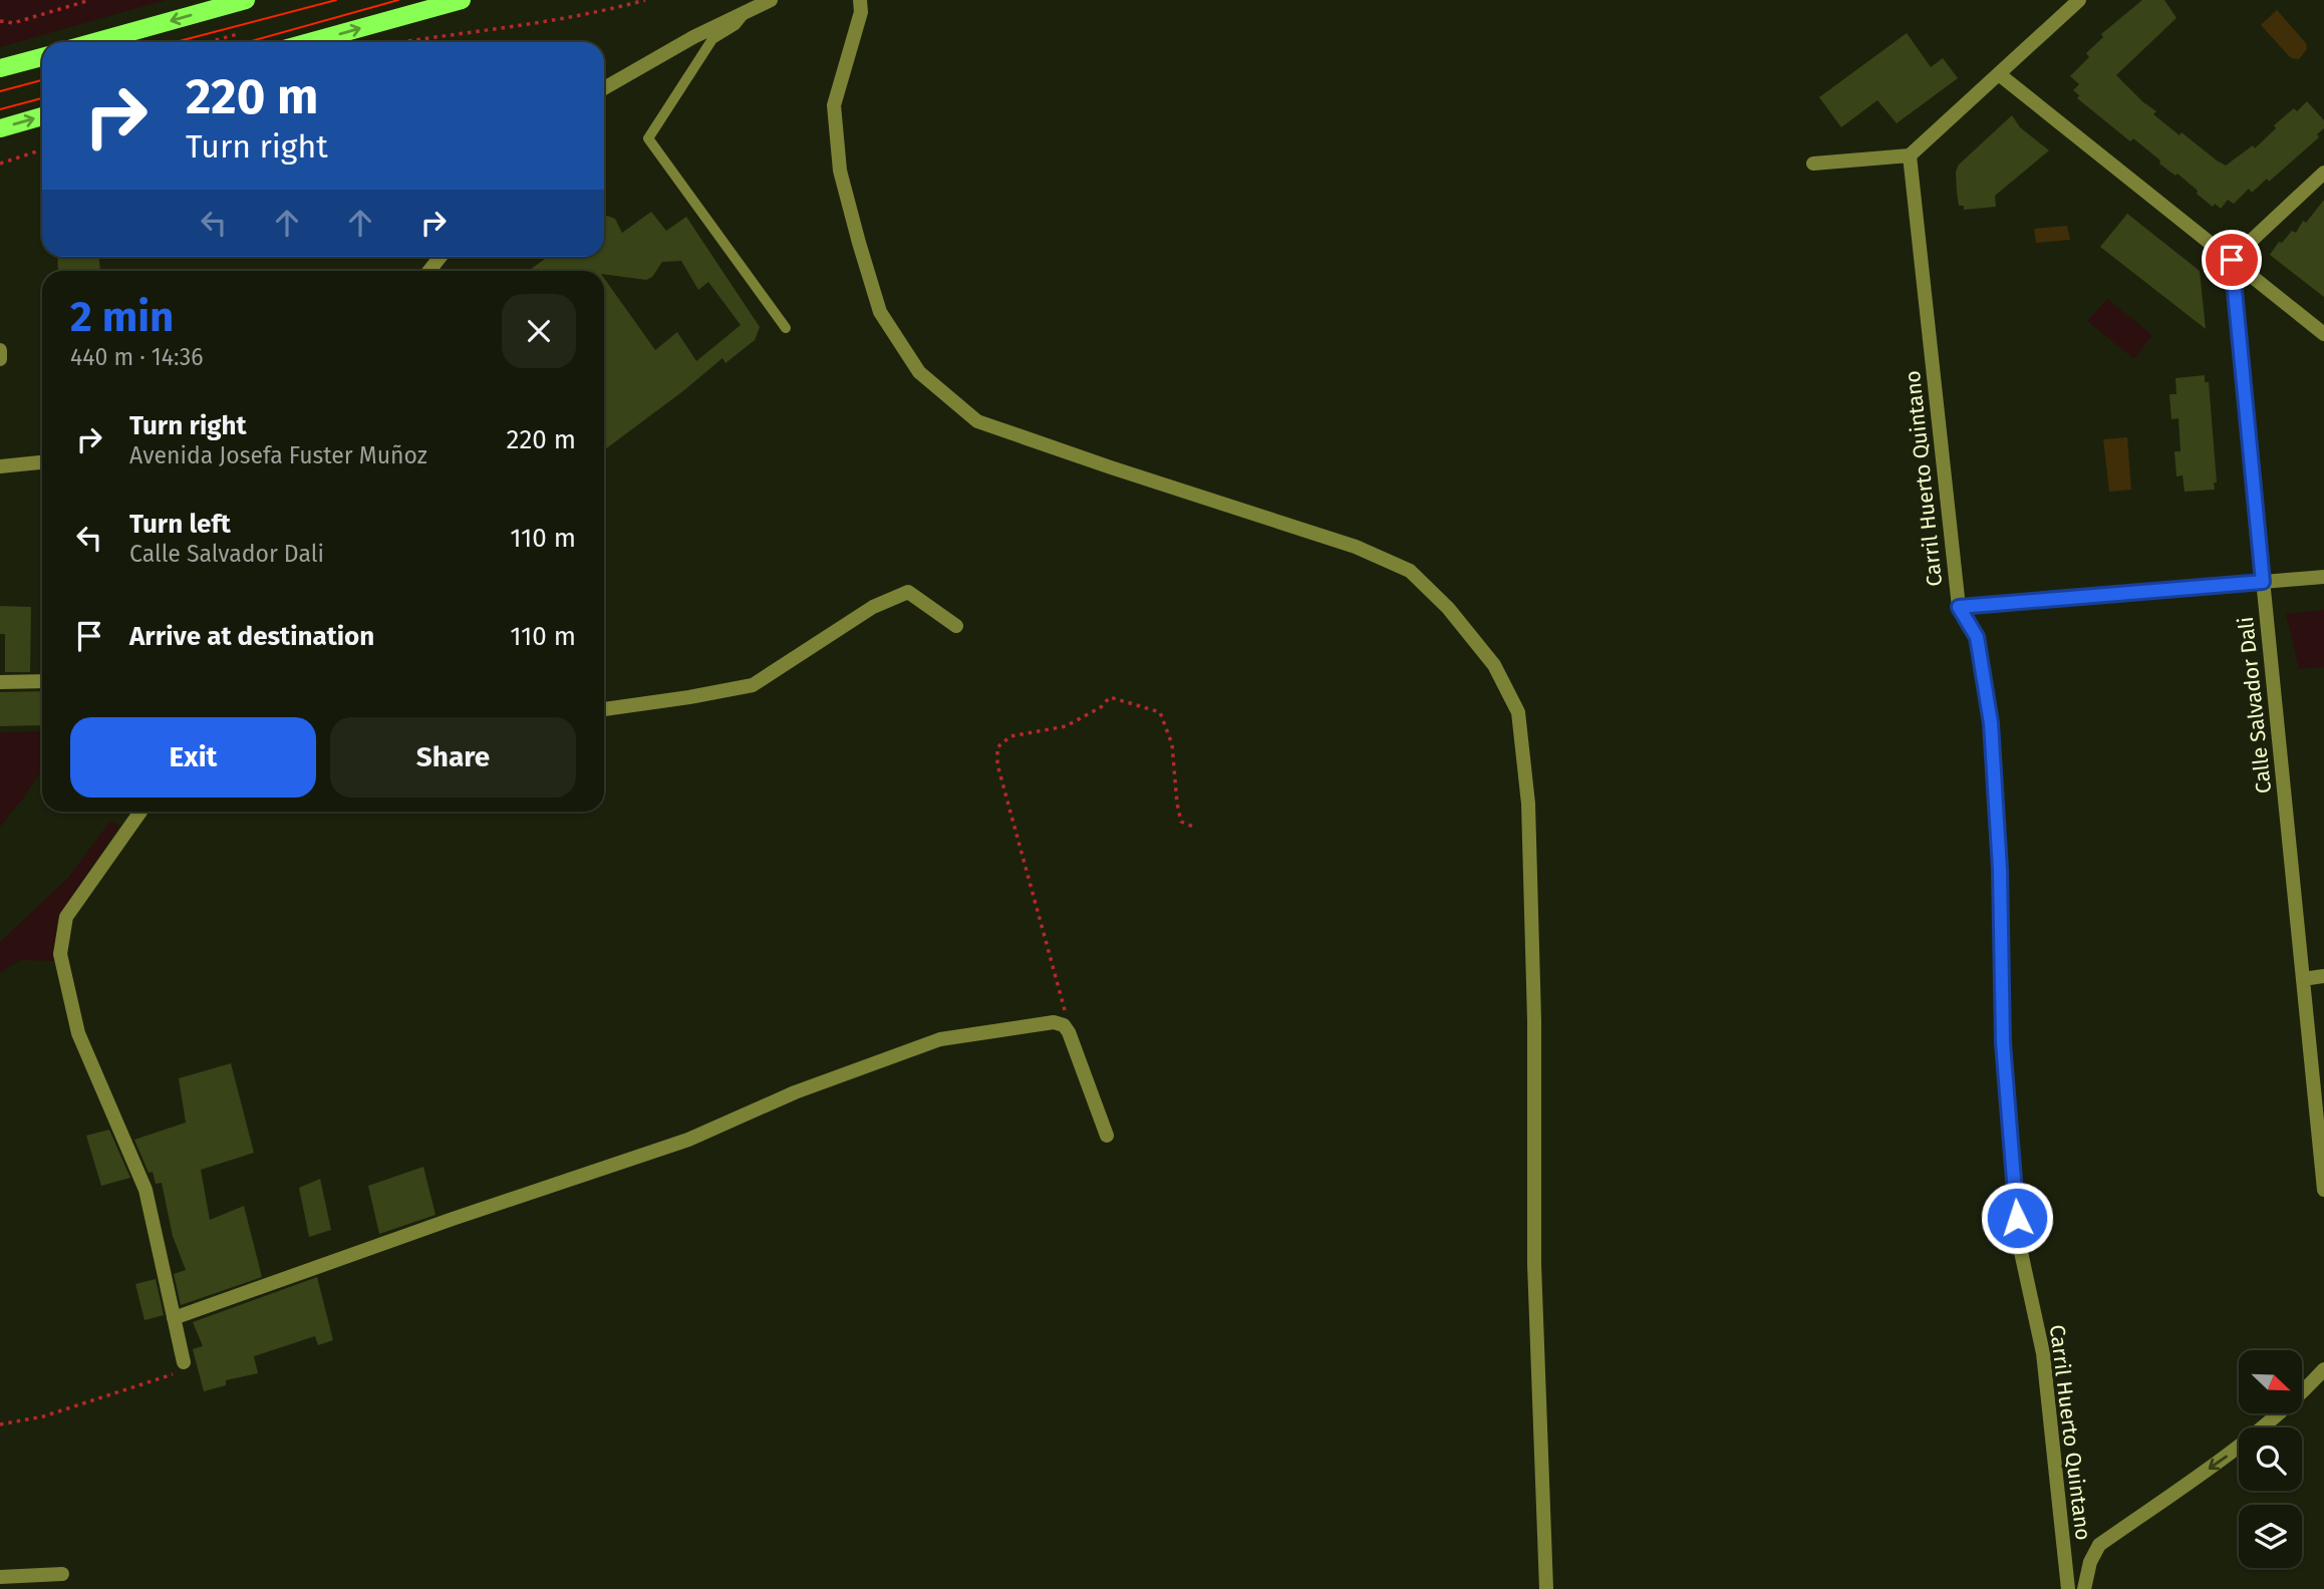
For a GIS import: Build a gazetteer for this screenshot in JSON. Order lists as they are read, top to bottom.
{
  "streets": {
    "street": ["Carril Huerto Quintano", "Calle Salvador Dali"]
  },
  "north": "bottom right",
  "page": {
    "turn": ["220 m", "Turn right"],
    "heading": ["2 min", "440 m · 14:36"],
    "list": [
      {
        "name": "Turn right",
        "note": "Avenida Josefa Fuster Muñoz",
        "value": "220 m"
      },
      {
        "name": "Turn left",
        "note": "Calle Salvador Dali",
        "value": "110 m"
      },
      {
        "name": "Arrive at destination",
        "value": "110 m"
      }
    ],
    "buttons": ["Exit", "Share"]
  }
}
